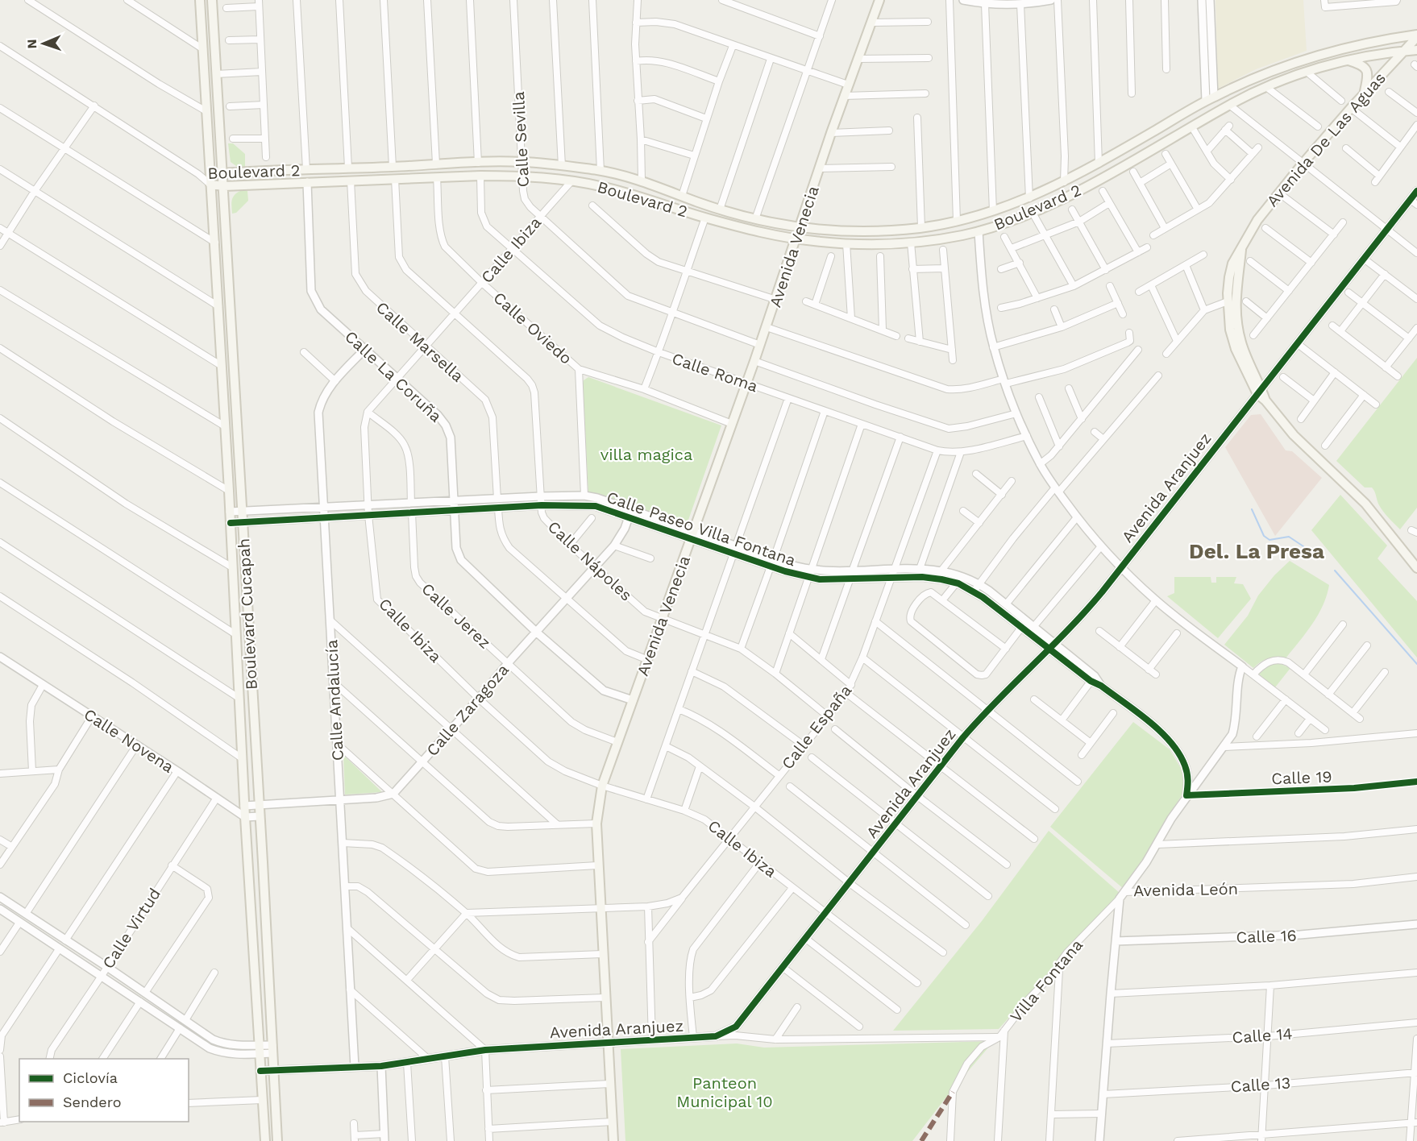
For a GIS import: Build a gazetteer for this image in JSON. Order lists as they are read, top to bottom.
{
  "streets": {
    "main road": [
      "Avenida De Las Aguas",
      "Boulevard 2",
      "Avenida Venecia",
      "Boulevard Cucapah"
    ],
    "street": [
      "Calle Sevilla",
      "Calle Ibiza",
      "Calle Oviedo",
      "Calle Marsella",
      "Calle Roma",
      "Calle La Coruña",
      "Avenida Aranjuez",
      "Calle Paseo Villa Fontana",
      "Calle Nápoles",
      "Calle Jerez",
      "Calle Andalucía",
      "Calle Zaragoza",
      "Calle España",
      "Calle Novena",
      "Calle 19",
      "Avenida León",
      "Calle Virtud",
      "Calle 16",
      "Villa Fontana",
      "Calle 14",
      "Calle 13"
    ]
  },
  "crossings": [
    ["Calle Sevilla", "Boulevard 2"],
    ["Calle Sevilla", "Avenida Venecia"],
    ["Calle Sevilla", "Calle Ibiza"],
    ["Avenida De Las Aguas", "Boulevard 2"],
    ["Avenida De Las Aguas", "Avenida Aranjuez"],
    ["Boulevard 2", "Avenida Venecia"],
    ["Boulevard 2", "Calle Ibiza"],
    ["Boulevard 2", "Calle Oviedo"],
    ["Boulevard 2", "Calle Marsella"],
    ["Boulevard 2", "Calle Roma"],
    ["Boulevard 2", "Calle La Coruña"],
    ["Boulevard 2", "Calle Nápoles"],
    ["Boulevard 2", "Boulevard Cucapah"],
    ["Avenida Venecia", "Calle Ibiza"],
    ["Avenida Venecia", "Calle Roma"],
    ["Avenida Venecia", "Calle La Coruña"],
    ["Avenida Venecia", "Avenida Aranjuez"],
    ["Avenida Venecia", "Calle Paseo Villa Fontana"],
    ["Avenida Venecia", "Calle Nápoles"],
    ["Avenida Venecia", "Calle Jerez"],
    ["Calle Ibiza", "Calle Oviedo"],
    ["Calle Ibiza", "Calle Marsella"],
    ["Calle Ibiza", "Calle Roma"],
    ["Calle Ibiza", "Calle La Coruña"],
    ["Calle Ibiza", "Avenida Aranjuez"],
    ["Calle Ibiza", "Calle Paseo Villa Fontana"],
    ["Calle Ibiza", "Calle Nápoles"],
    ["Calle Ibiza", "Calle Zaragoza"],
    ["Calle Ibiza", "Calle España"],
    ["Calle Oviedo", "Calle Paseo Villa Fontana"],
    ["Calle Marsella", "Calle Paseo Villa Fontana"],
    ["Calle Roma", "Calle España"],
    ["Calle La Coruña", "Calle Paseo Villa Fontana"],
    ["Calle La Coruña", "Calle Andalucía"],
    ["Calle La Coruña", "Calle Zaragoza"],
    ["Avenida Aranjuez", "Calle Paseo Villa Fontana"],
    ["Avenida Aranjuez", "Boulevard Cucapah"],
    ["Avenida Aranjuez", "Calle Andalucía"],
    ["Calle Paseo Villa Fontana", "Calle Nápoles"],
    ["Calle Paseo Villa Fontana", "Boulevard Cucapah"],
    ["Calle Paseo Villa Fontana", "Calle Jerez"],
    ["Calle Paseo Villa Fontana", "Calle Andalucía"],
    ["Calle Paseo Villa Fontana", "Calle Zaragoza"],
    ["Calle Paseo Villa Fontana", "Calle España"],
    ["Calle Paseo Villa Fontana", "Calle 19"],
    ["Calle Paseo Villa Fontana", "Avenida León"],
    ["Calle Nápoles", "Calle Zaragoza"],
    ["Calle Nápoles", "Calle España"],
    ["Boulevard Cucapah", "Calle Novena"],
    ["Calle Jerez", "Calle Zaragoza"],
    ["Calle Novena", "Calle Virtud"],
    ["Calle 19", "Avenida León"],
    ["Avenida León", "Calle 16"],
    ["Avenida León", "Villa Fontana"],
    ["Avenida León", "Calle 14"],
    ["Avenida León", "Calle 13"]
  ],
  "districts": ["Del. La Presa"],
  "parks": ["villa magica", "Panteon Municipal 10"],
  "legend": ["Ciclovía", "Sendero"],
  "north": "left"
}
